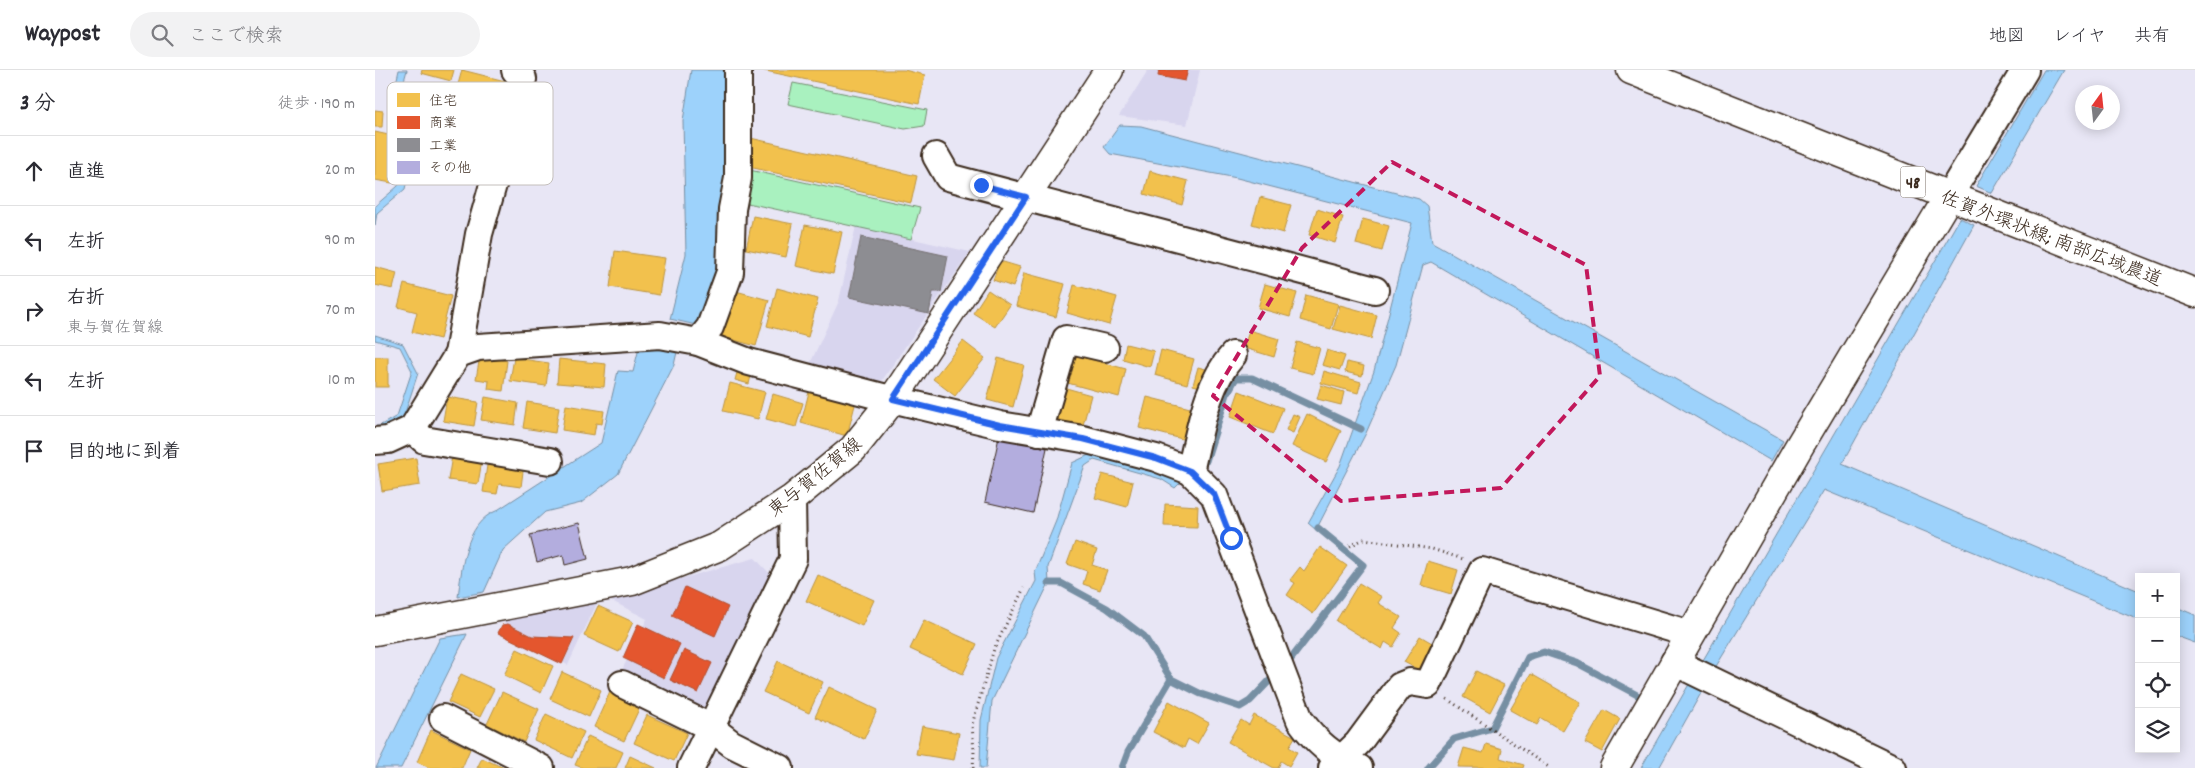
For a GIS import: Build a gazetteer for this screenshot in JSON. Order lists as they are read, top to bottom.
{
  "streets": {
    "main road": ["48", "佐賀外環状線; 南部広域農道", "東与賀佐賀線"]
  },
  "legend": [
    "住宅",
    "商業",
    "工業",
    "その他"
  ],
  "north": "top",
  "page": {
    "header": "Waypost",
    "search": "ここで検索",
    "nav": ["地図", "レイヤ", "共有"],
    "heading": ["3 分", "徒歩 · 190 m"],
    "list": [
      ["直進", "20 m"],
      ["左折", "90 m"],
      ["右折", "東与賀佐賀線", "70 m"],
      ["左折", "10 m"],
      "目的地に到着"
    ],
    "map_buttons": ["+", "−"]
  }
}
